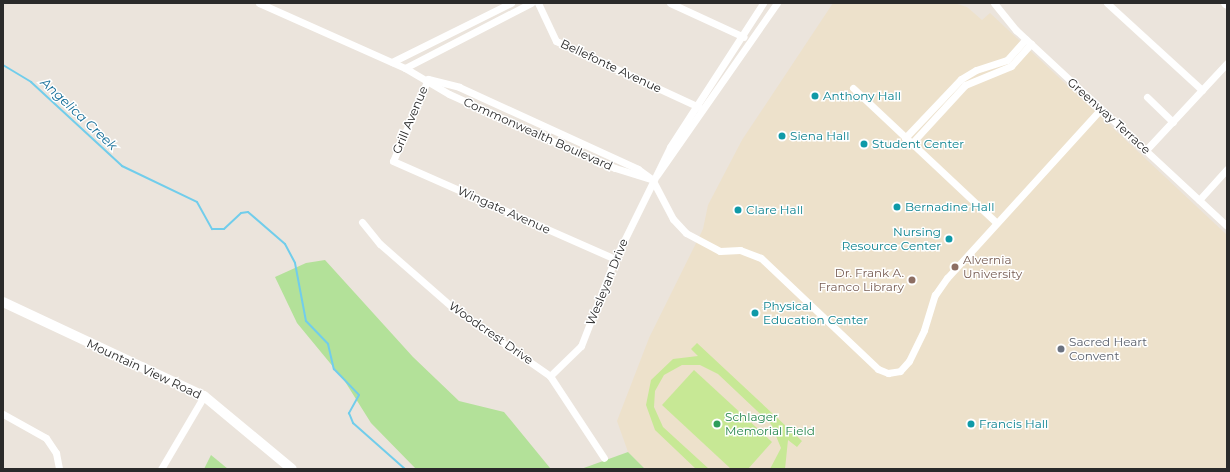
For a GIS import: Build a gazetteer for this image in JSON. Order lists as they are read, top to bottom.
{
  "streets": {
    "street": [
      "Bellefonte Avenue",
      "Greenway Terrace",
      "Grill Avenue",
      "Commonwealth Boulevard",
      "Wingate Avenue",
      "Wesleyan Drive",
      "Woodcrest Drive",
      "Mountain View Road"
    ]
  },
  "crossings": [
    ["Grill Avenue", "Commonwealth Boulevard"],
    ["Grill Avenue", "Wingate Avenue"],
    ["Commonwealth Boulevard", "Wesleyan Drive"],
    ["Wingate Avenue", "Wesleyan Drive"],
    ["Wesleyan Drive", "Woodcrest Drive"]
  ],
  "water": ["Angelica Creek"],
  "places": [
    "Anthony Hall",
    "Siena Hall",
    "Student Center",
    "Bernadine Hall",
    "Clare Hall",
    "Nursing Resource Center",
    "Alvernia University",
    "Dr. Frank A. Franco Library",
    "Physical Education Center",
    "Sacred Heart Convent",
    "Schlager Memorial Field",
    "Francis Hall"
  ]
}
